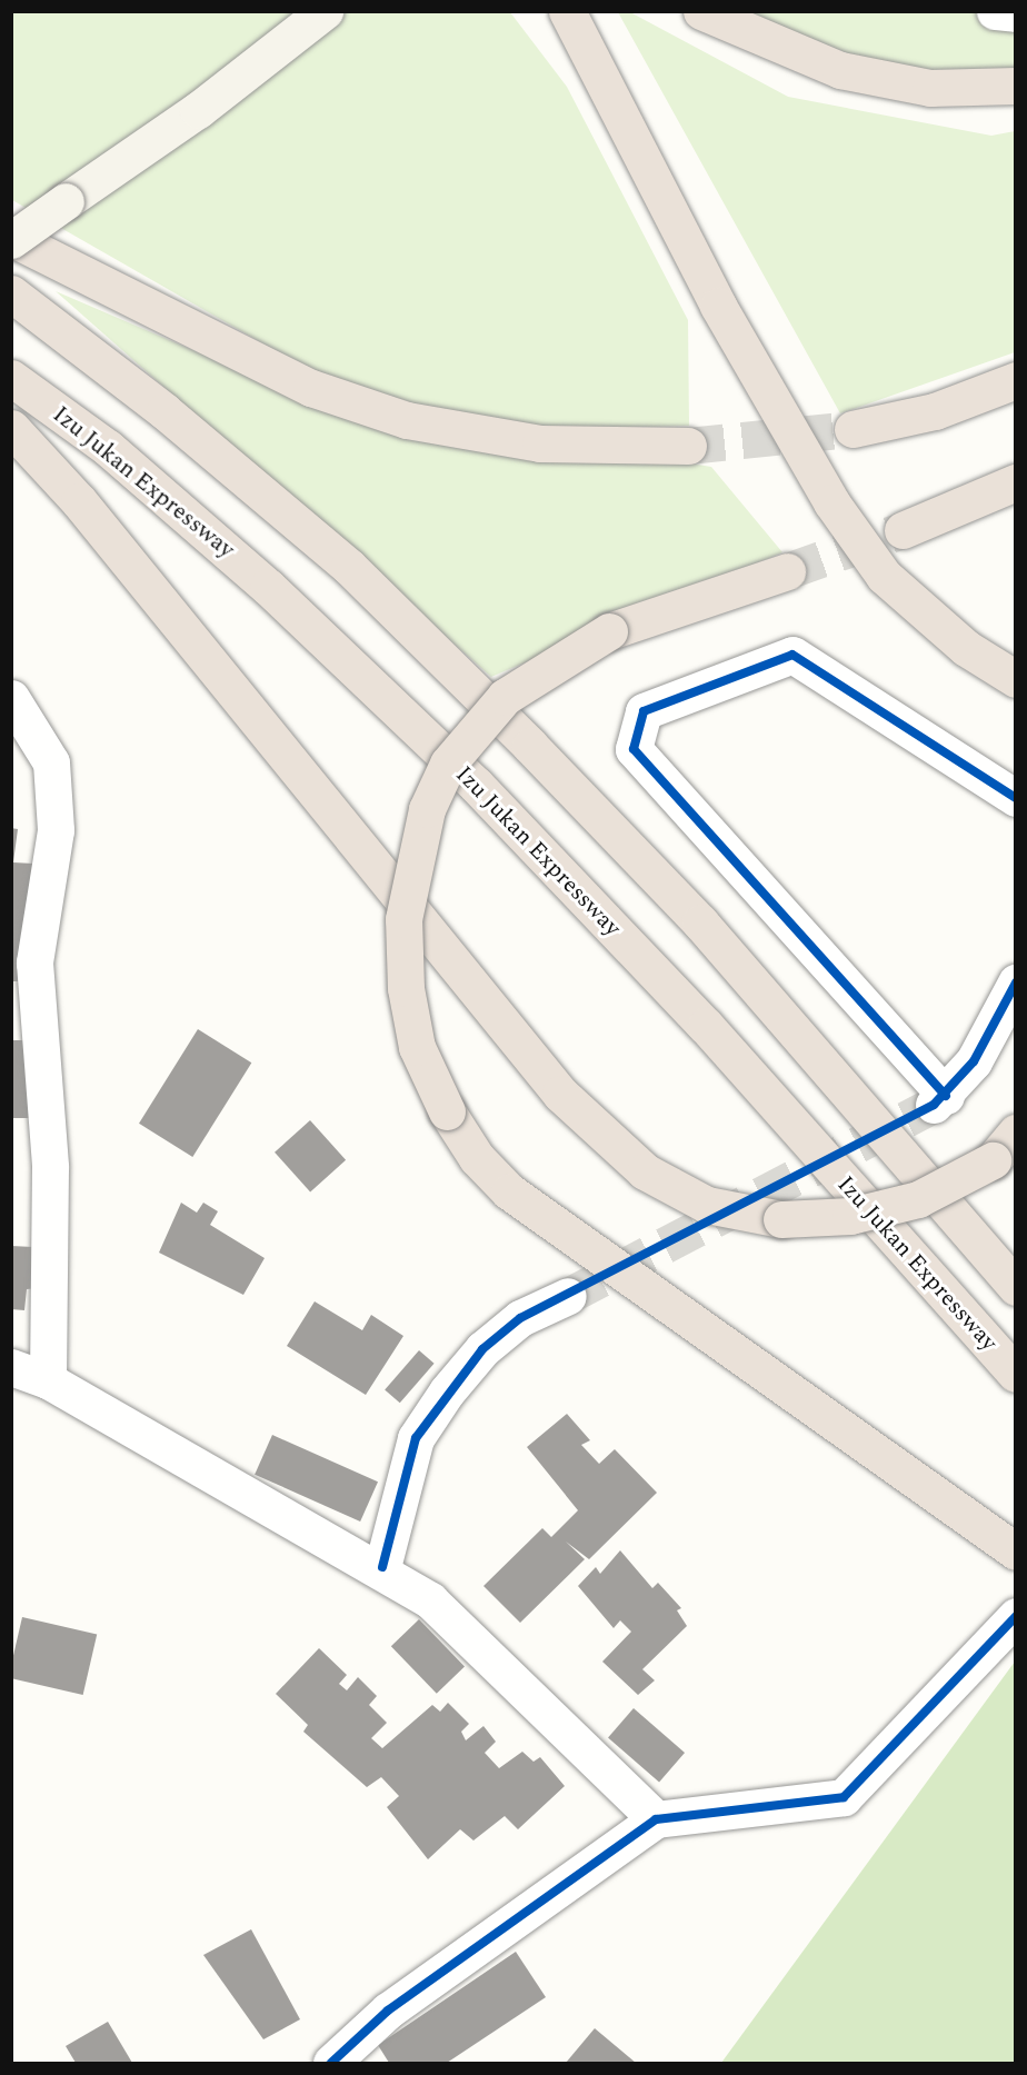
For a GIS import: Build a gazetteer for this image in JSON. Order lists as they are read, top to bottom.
{
  "streets": {
    "highway": ["Izu Jukan Expressway"]
  }
}
